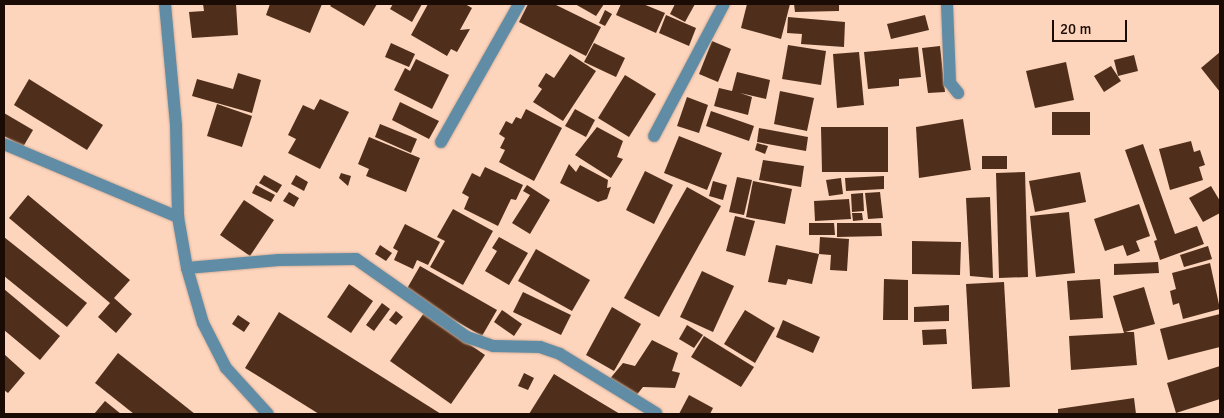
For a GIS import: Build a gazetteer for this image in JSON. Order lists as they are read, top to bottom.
{
  "scale_bar": "20 m"
}
